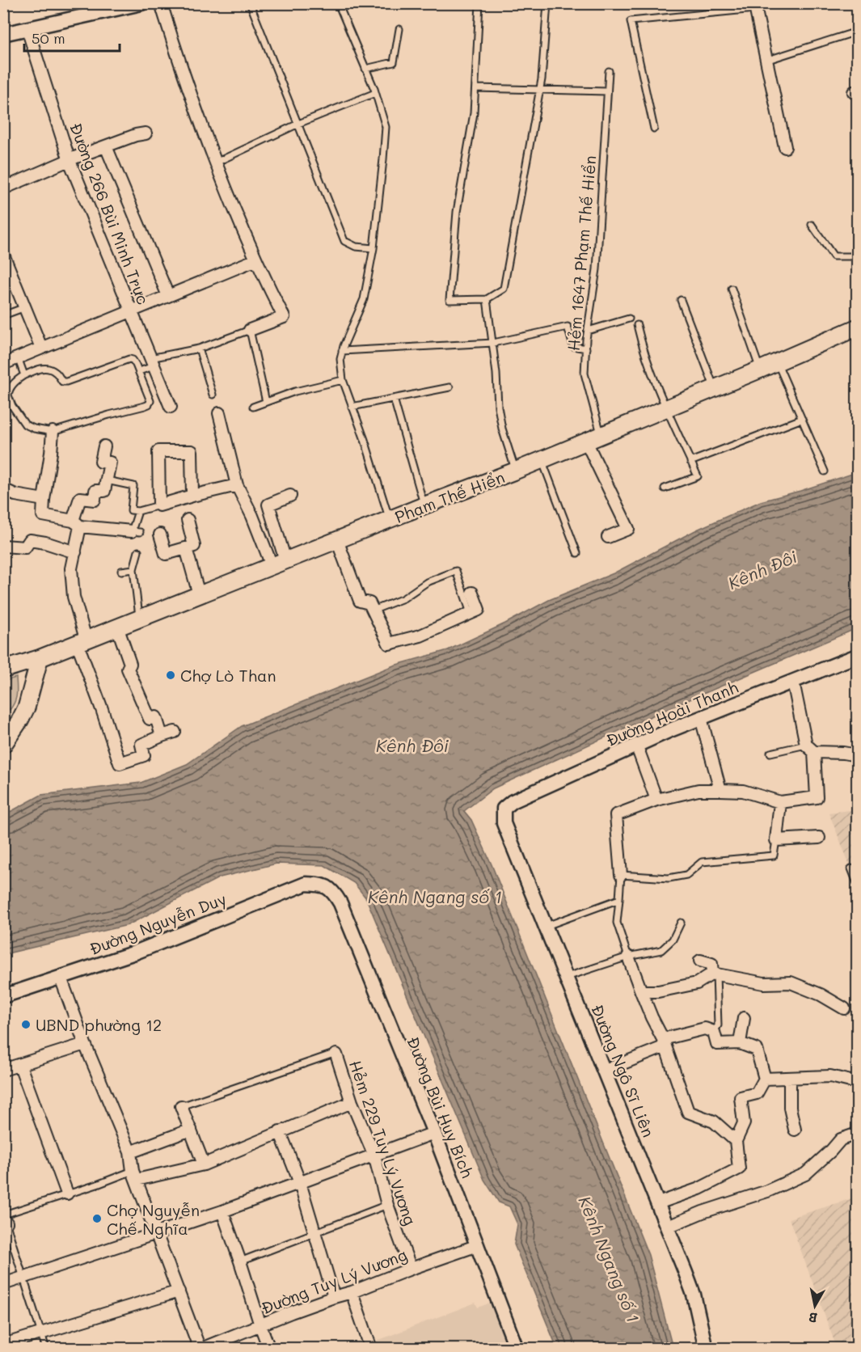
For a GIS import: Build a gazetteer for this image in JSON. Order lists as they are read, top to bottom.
{
  "streets": {
    "main road": ["Phạm Thế Hiển"],
    "street": [
      "Đường 266 Bùi Minh Trực",
      "Đường Hoài Thanh",
      "Đường Nguyễn Duy",
      "Đường Ngô Sĩ Liên",
      "Đường Bùi Huy Bích",
      "Hẻm 229 Tuy Lý Vương",
      "Đường Tuy Lý Vương"
    ],
    "lane": ["Hẻm 1647 Phạm Thế Hiển"]
  },
  "crossings": [
    ["Hẻm 1647 Phạm Thế Hiển", "Phạm Thế Hiển"],
    ["Đường Hoài Thanh", "Đường Ngô Sĩ Liên"],
    ["Đường Nguyễn Duy", "Đường Bùi Huy Bích"],
    ["Đường Bùi Huy Bích", "Đường Tuy Lý Vương"],
    ["Hẻm 229 Tuy Lý Vương", "Đường Tuy Lý Vương"]
  ],
  "water": ["Kênh Đôi", "Kênh Ngang số 1"],
  "places": ["Chợ Lò Than", "UBND phường 12", "Chợ Nguyễn Chế Nghĩa"],
  "scale_bar": "50 m",
  "north": "bottom"
}
